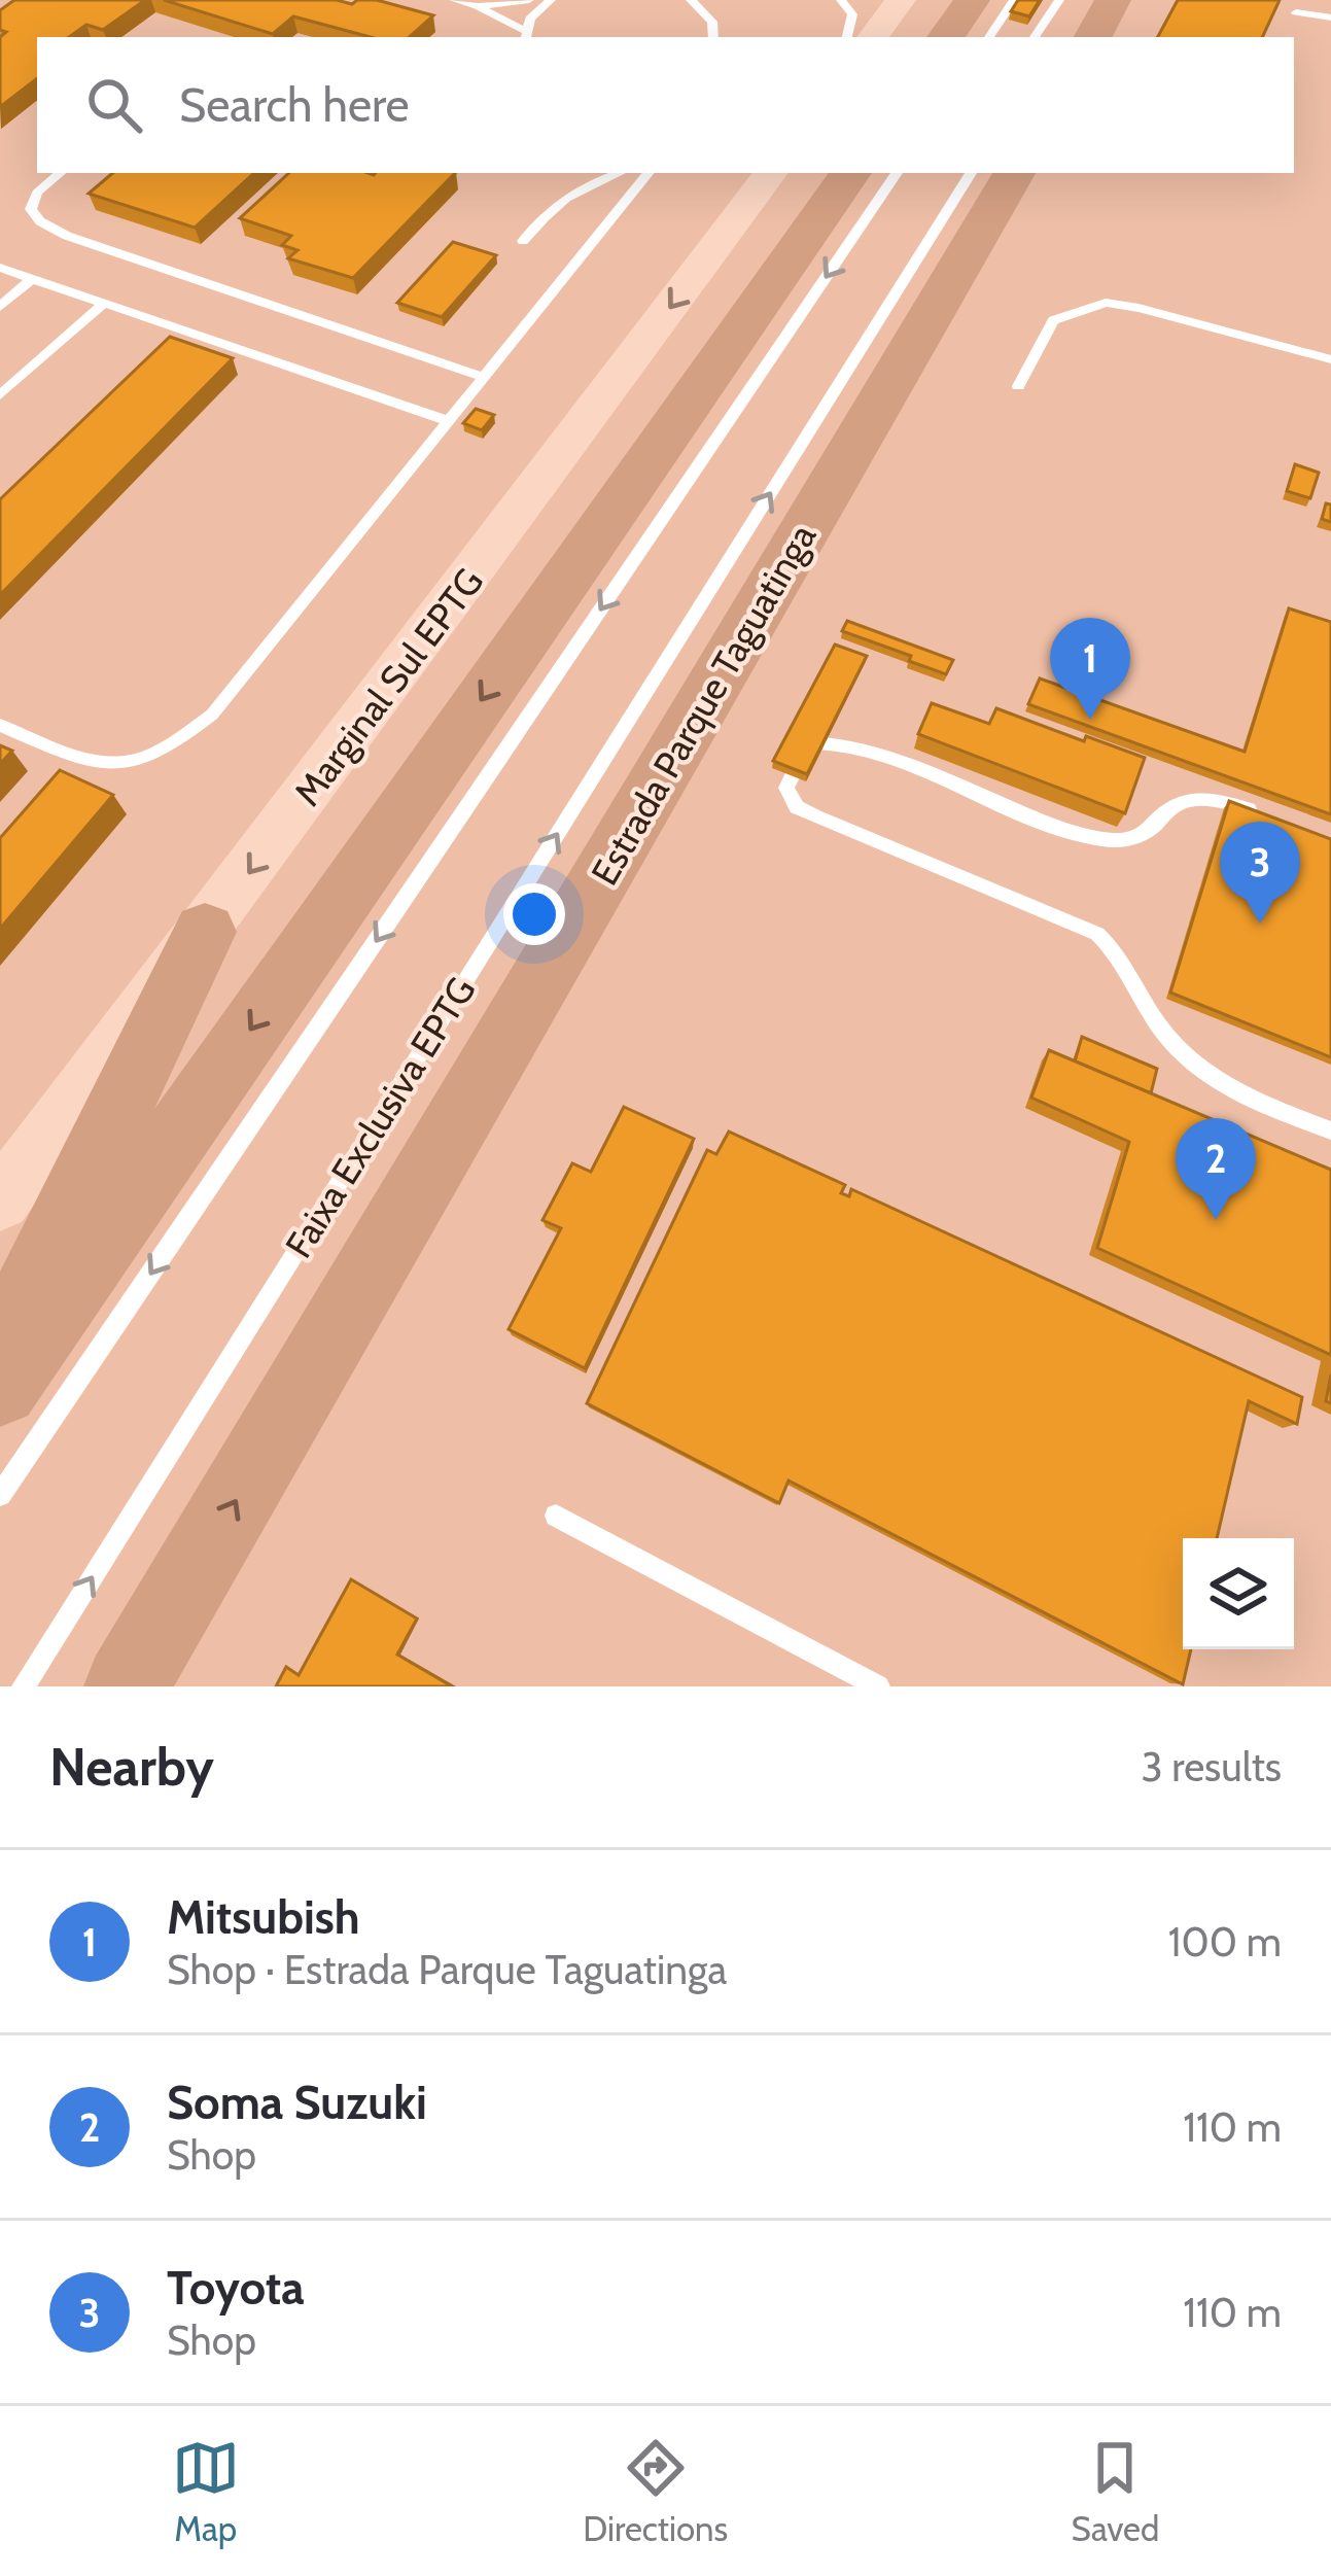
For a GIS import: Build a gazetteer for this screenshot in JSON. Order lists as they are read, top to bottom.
{
  "streets": {
    "highway": ["Estrada Parque Taguatinga"],
    "main road": ["Marginal Sul EPTG"],
    "lane": ["Faixa Exclusiva EPTG"]
  },
  "one_way": ["Marginal Sul EPTG"],
  "page": {
    "search": "Search here",
    "pins": ["1", "3", "2"],
    "heading": ["Nearby", "3 results"],
    "list": [
      {
        "mark": "1",
        "name": "Mitsubish",
        "note": "Shop · Estrada Parque Taguatinga",
        "value": "100 m"
      },
      {
        "mark": "2",
        "name": "Soma Suzuki",
        "note": "Shop",
        "value": "110 m"
      },
      {
        "mark": "3",
        "name": "Toyota",
        "note": "Shop",
        "value": "110 m"
      }
    ],
    "nav": ["Map", "Directions", "Saved"]
  }
}
